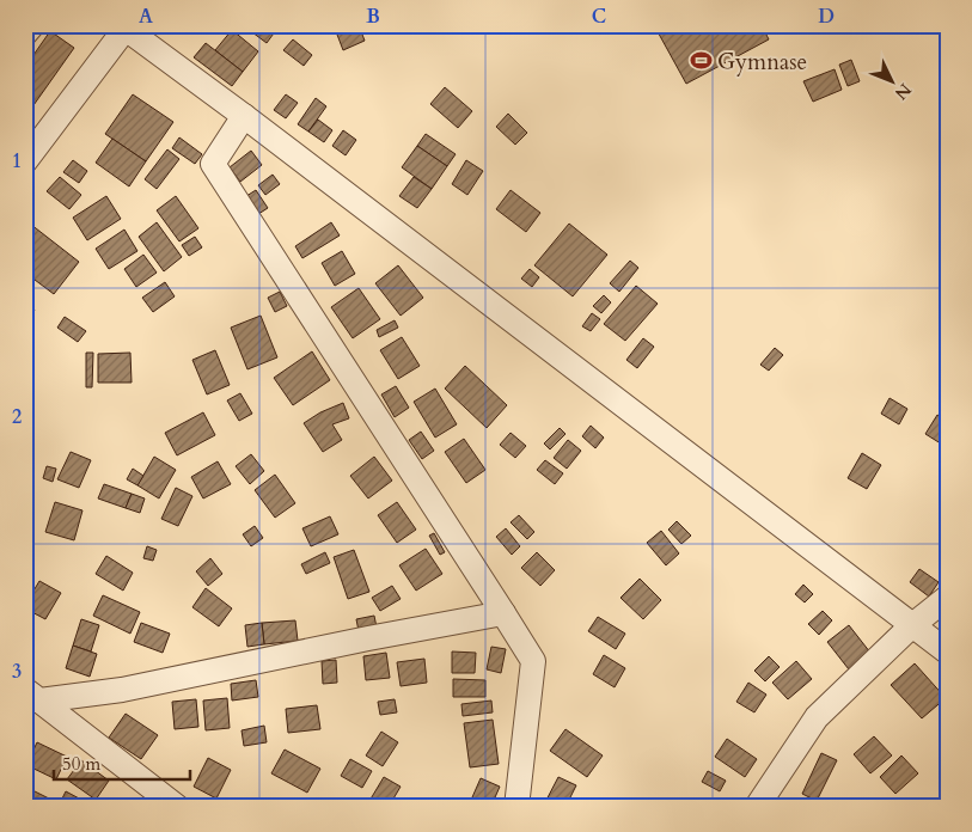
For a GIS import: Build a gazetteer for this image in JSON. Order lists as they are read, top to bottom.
{
  "places": {
    "sports": ["Gymnase"]
  },
  "scale_bar": "50 m",
  "north": "bottom right",
  "grid": {
    "columns": [
      "A",
      "B",
      "C",
      "D"
    ],
    "rows": ["1", "2", "3"]
  }
}
